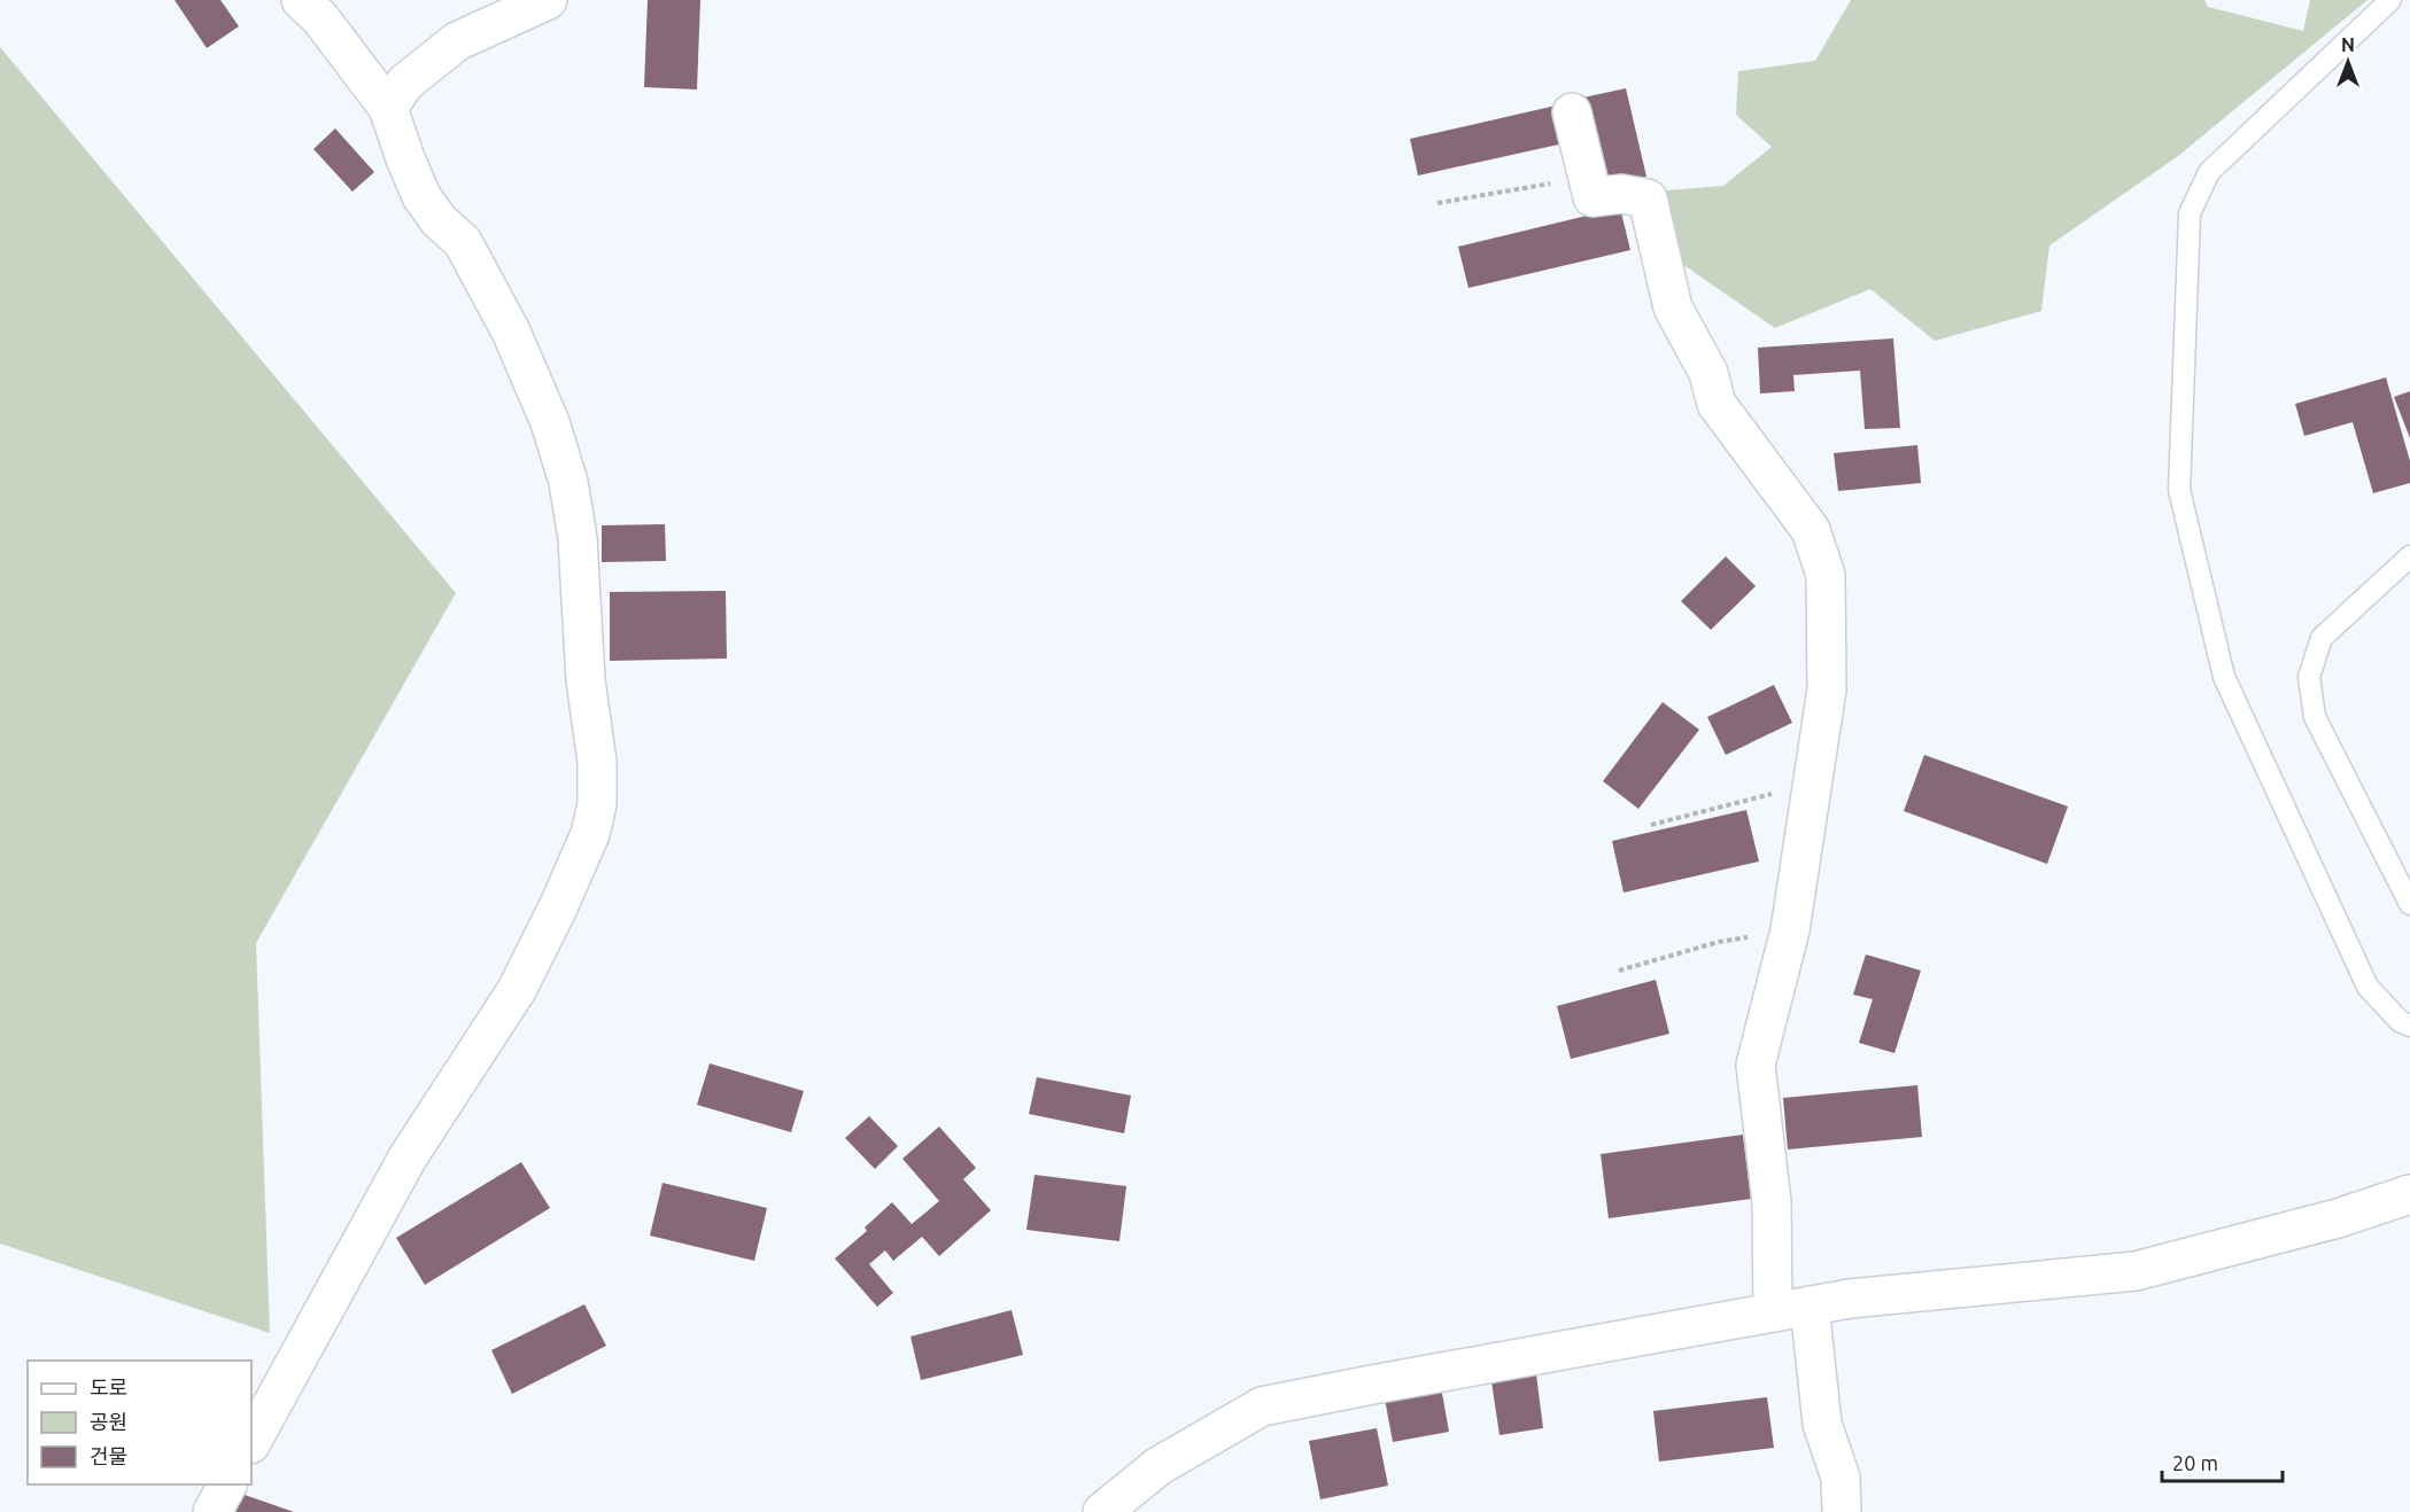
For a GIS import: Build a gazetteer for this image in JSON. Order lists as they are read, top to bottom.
{
  "legend": ["도로", "공원", "건물"],
  "scale_bar": "20 m",
  "north": "top"
}
